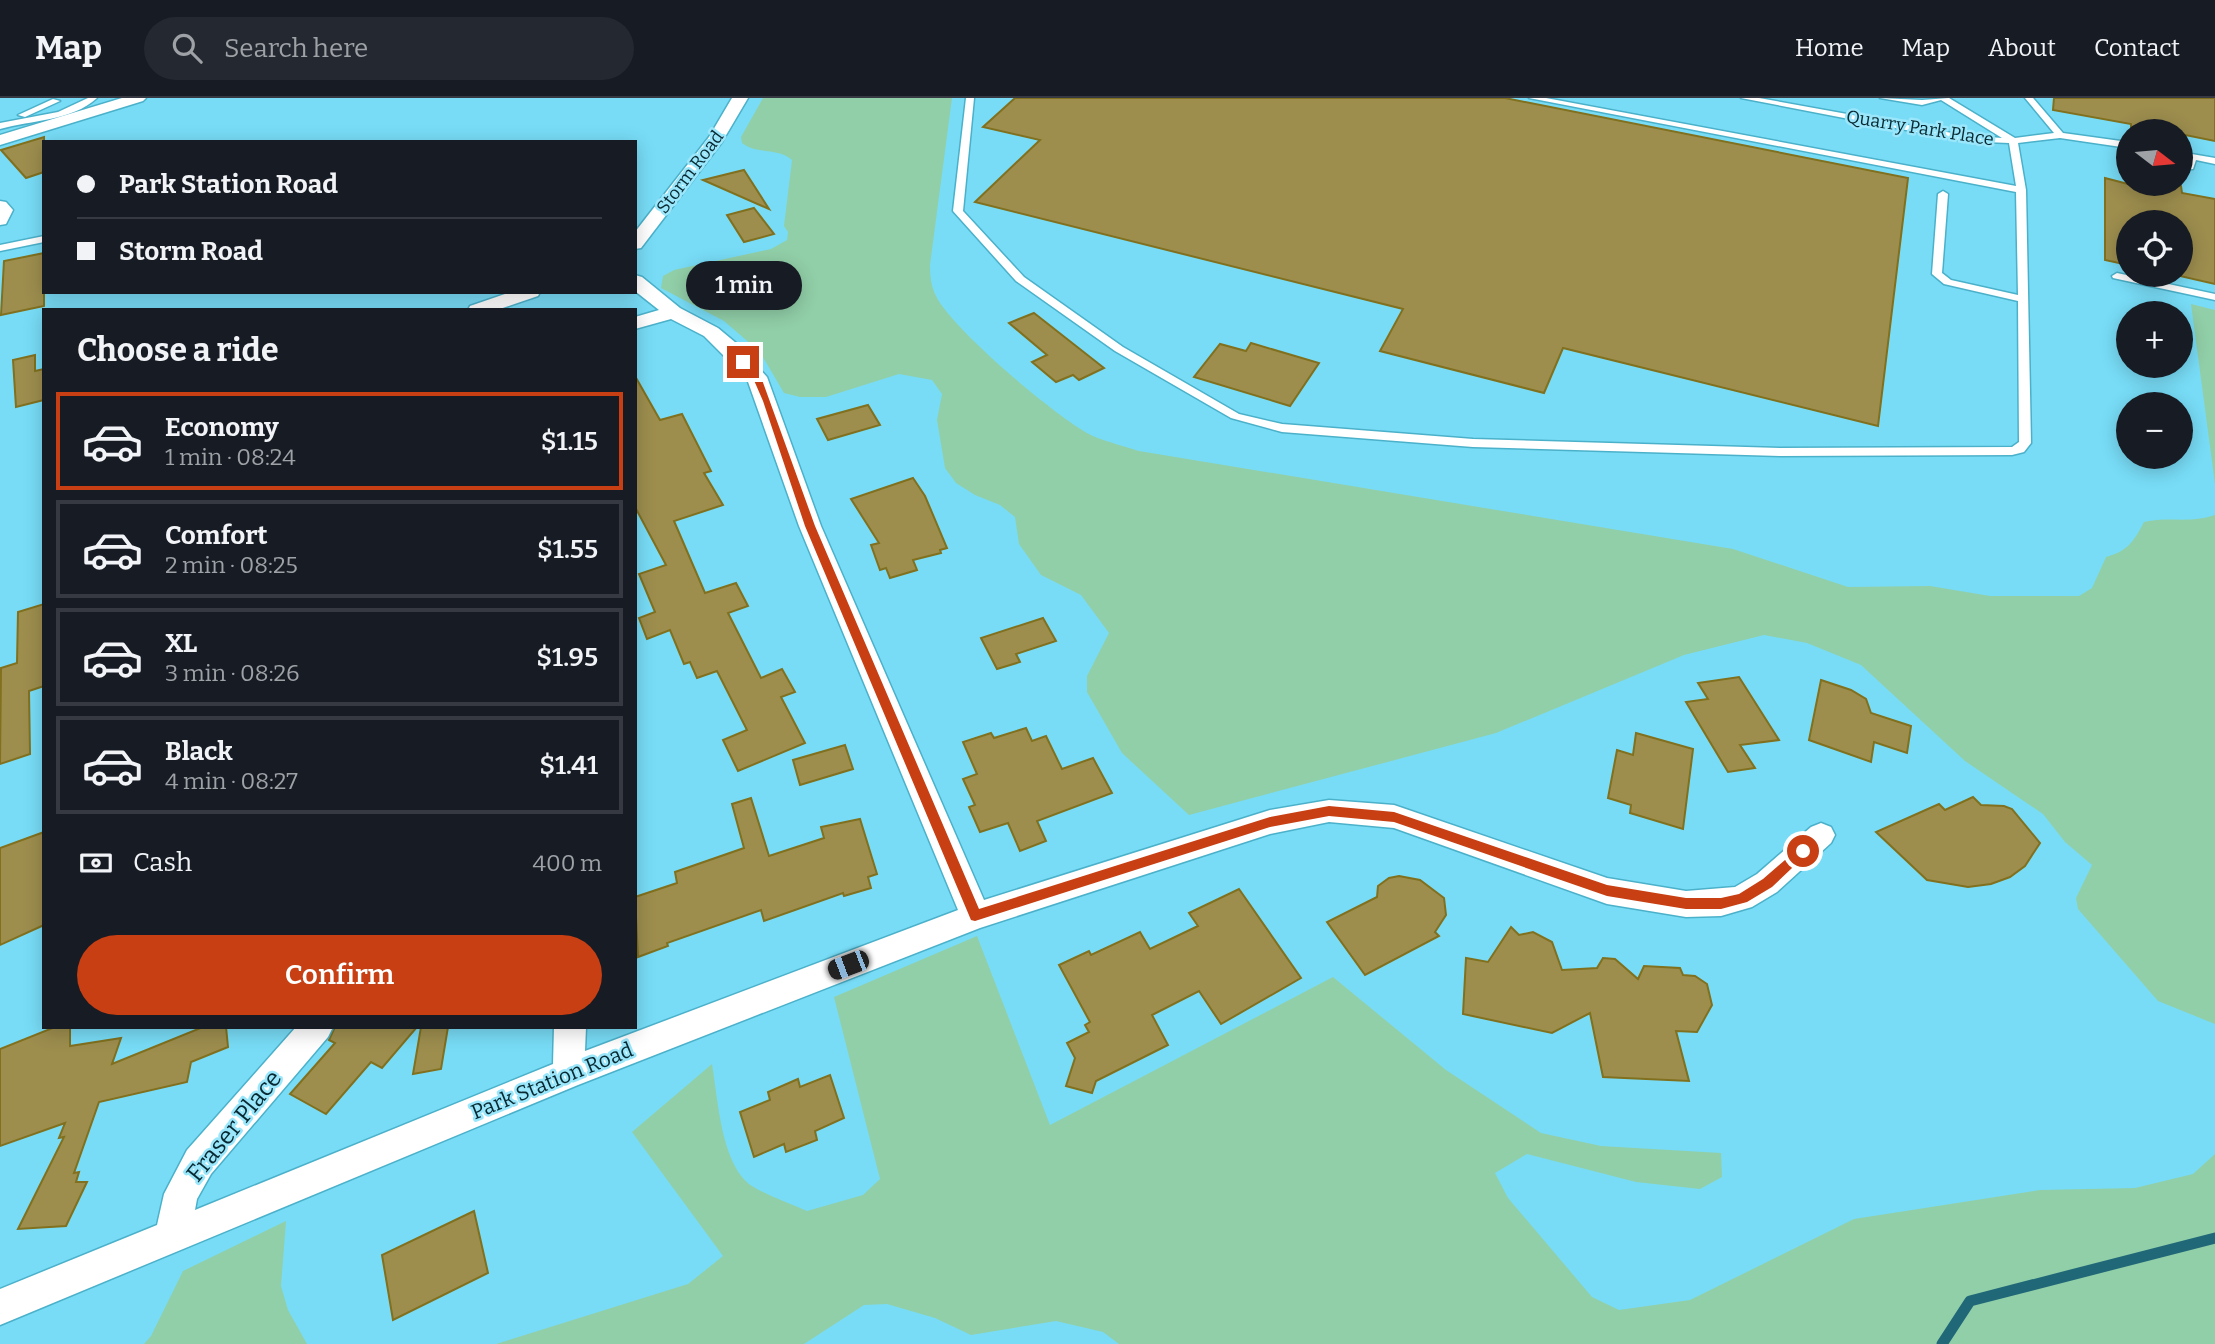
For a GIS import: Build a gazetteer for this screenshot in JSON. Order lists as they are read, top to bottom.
{
  "streets": {
    "street": ["Storm Road", "Park Station Road", "Fraser Place"],
    "lane": ["Quarry Park Place"]
  },
  "crossings": [
    ["Park Station Road", "Fraser Place"]
  ],
  "north": "right",
  "page": {
    "header": "Map",
    "search": "Search here",
    "nav": [
      "Home",
      "Map",
      "About",
      "Contact"
    ],
    "map_buttons": ["+", "−"],
    "banner": ["Park Station Road", "Storm Road"],
    "bubble": "1 min",
    "heading": "Choose a ride",
    "list": [
      {
        "name": "Economy",
        "note": "1 min · 08:24",
        "value": "$1.15"
      },
      {
        "name": "Comfort",
        "note": "2 min · 08:25",
        "value": "$1.55"
      },
      {
        "name": "XL",
        "note": "3 min · 08:26",
        "value": "$1.95"
      },
      {
        "name": "Black",
        "note": "4 min · 08:27",
        "value": "$1.41"
      }
    ],
    "pay": ["Cash", "400 m"],
    "buttons": "Confirm"
  }
}
